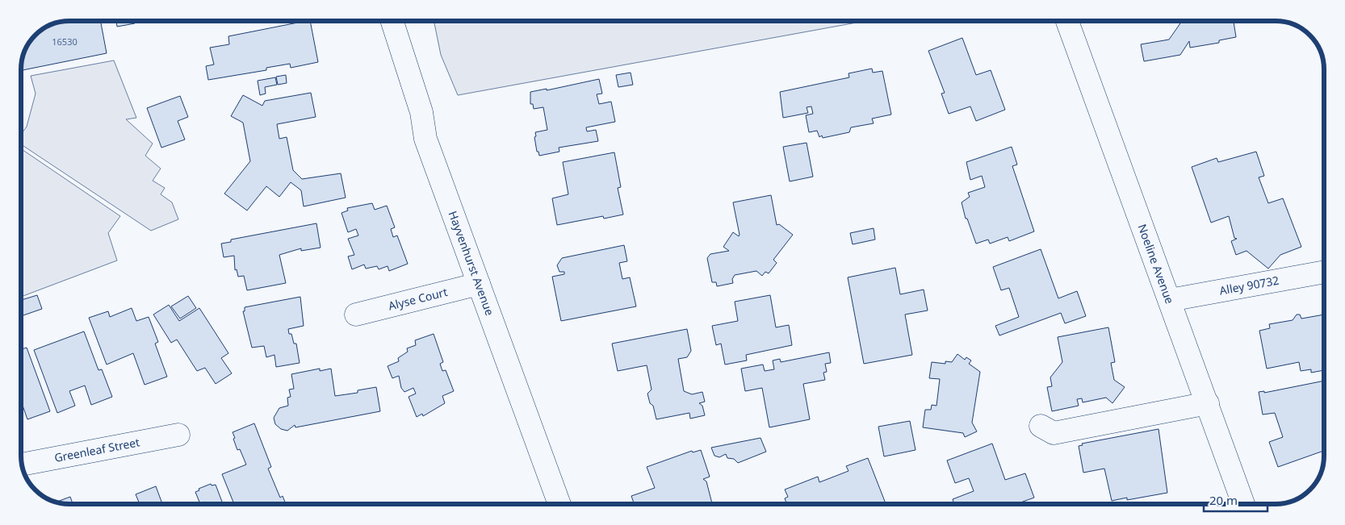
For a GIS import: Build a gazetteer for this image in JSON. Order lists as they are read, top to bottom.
{
  "streets": {
    "street": [
      "Hayvenhurst Avenue",
      "Noeline Avenue",
      "Alley 90732",
      "Alyse Court",
      "Greenleaf Street"
    ]
  },
  "crossings": [
    ["Hayvenhurst Avenue", "Alyse Court"],
    ["Noeline Avenue", "Alley 90732"]
  ],
  "house_numbers": ["16530"],
  "scale_bar": "20 m"
}
